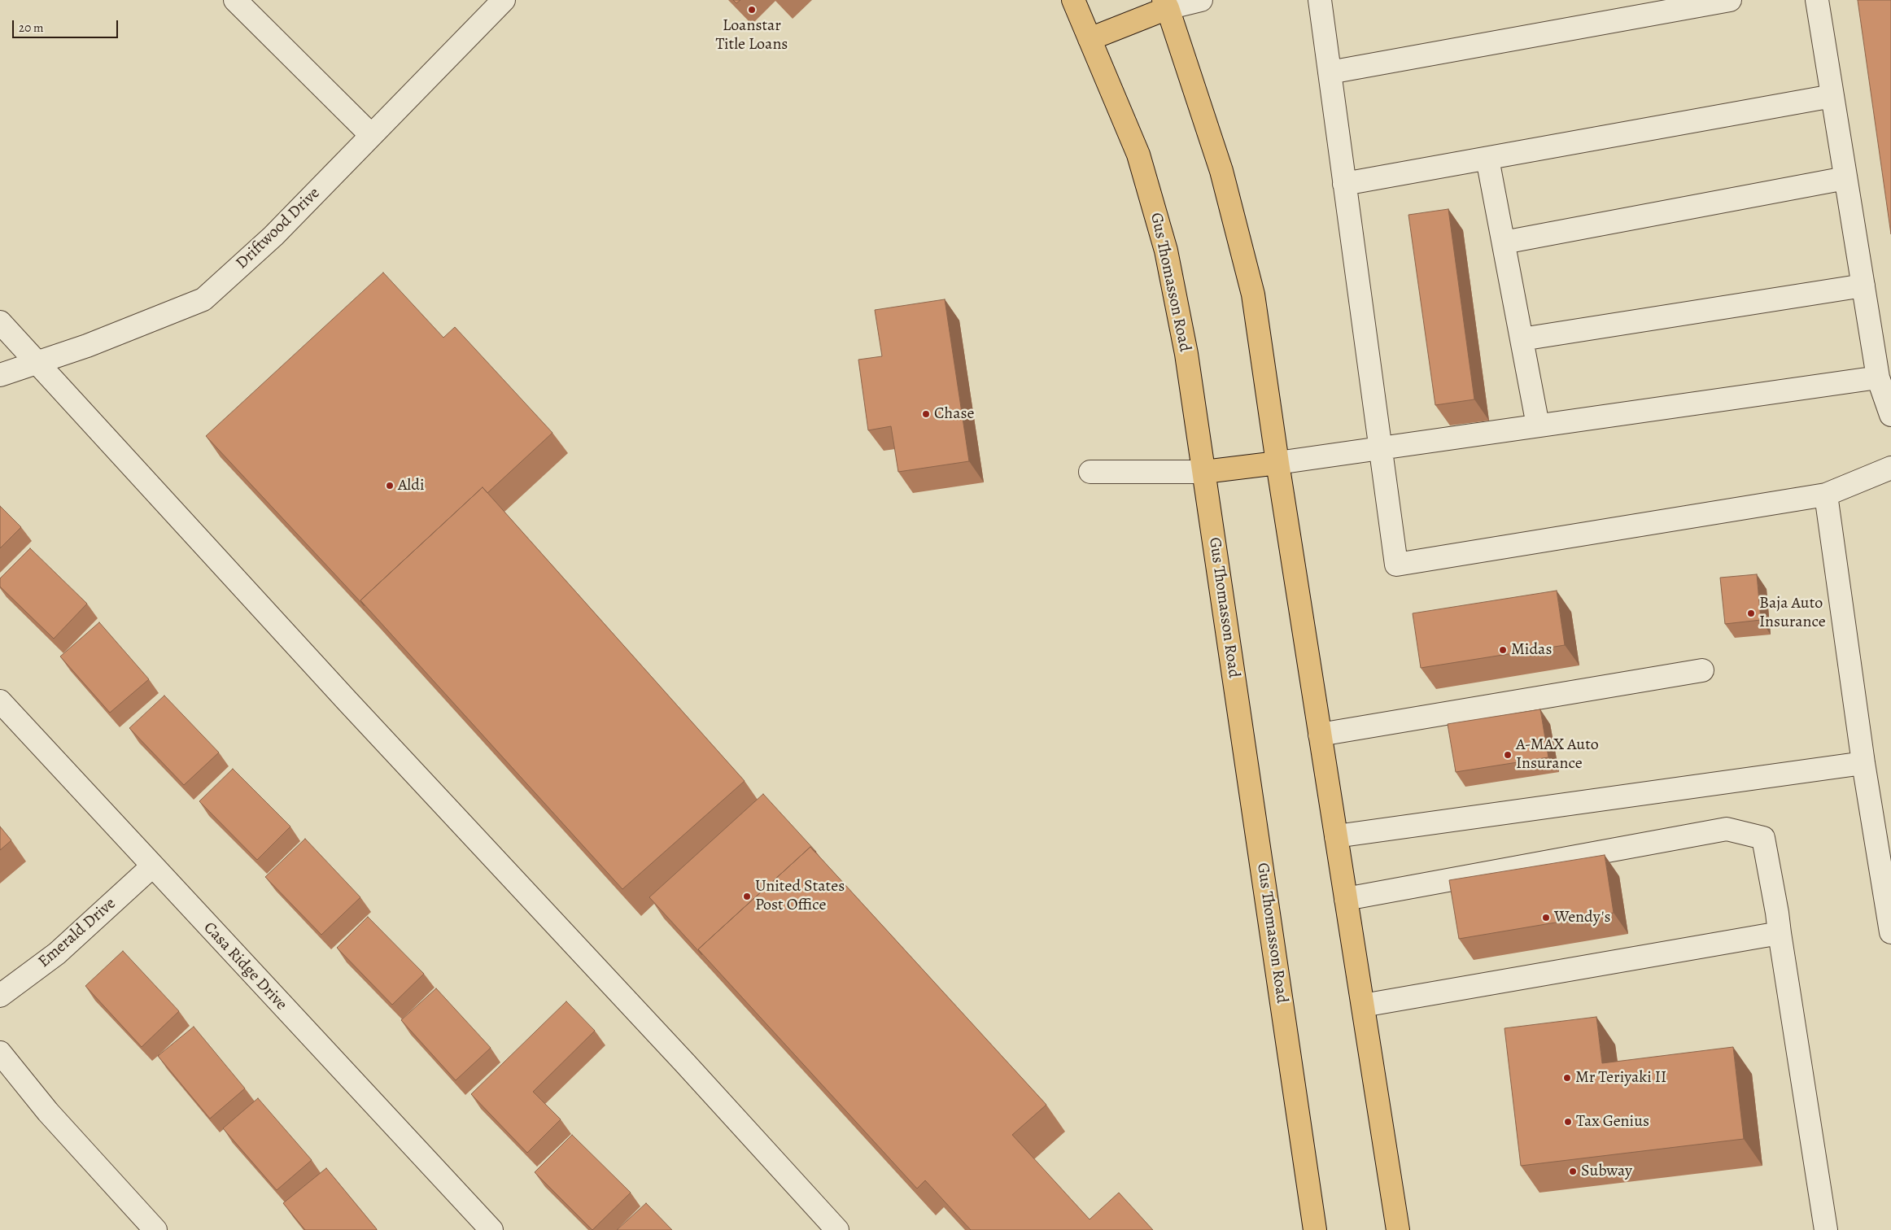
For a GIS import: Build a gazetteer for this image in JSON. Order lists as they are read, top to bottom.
{
  "streets": {
    "main road": ["Gus Thomasson Road"],
    "street": ["Driftwood Drive", "Emerald Drive", "Casa Ridge Drive"]
  },
  "crossings": [
    ["Emerald Drive", "Casa Ridge Drive"]
  ],
  "places": [
    "Loanstar Title Loans",
    "Chase",
    "Aldi",
    "Baja Auto Insurance",
    "Midas",
    "A-MAX Auto Insurance",
    "United States Post Office",
    "Wendy's",
    "Mr Teriyaki II",
    "Tax Genius",
    "Subway"
  ],
  "scale_bar": "20 m"
}
